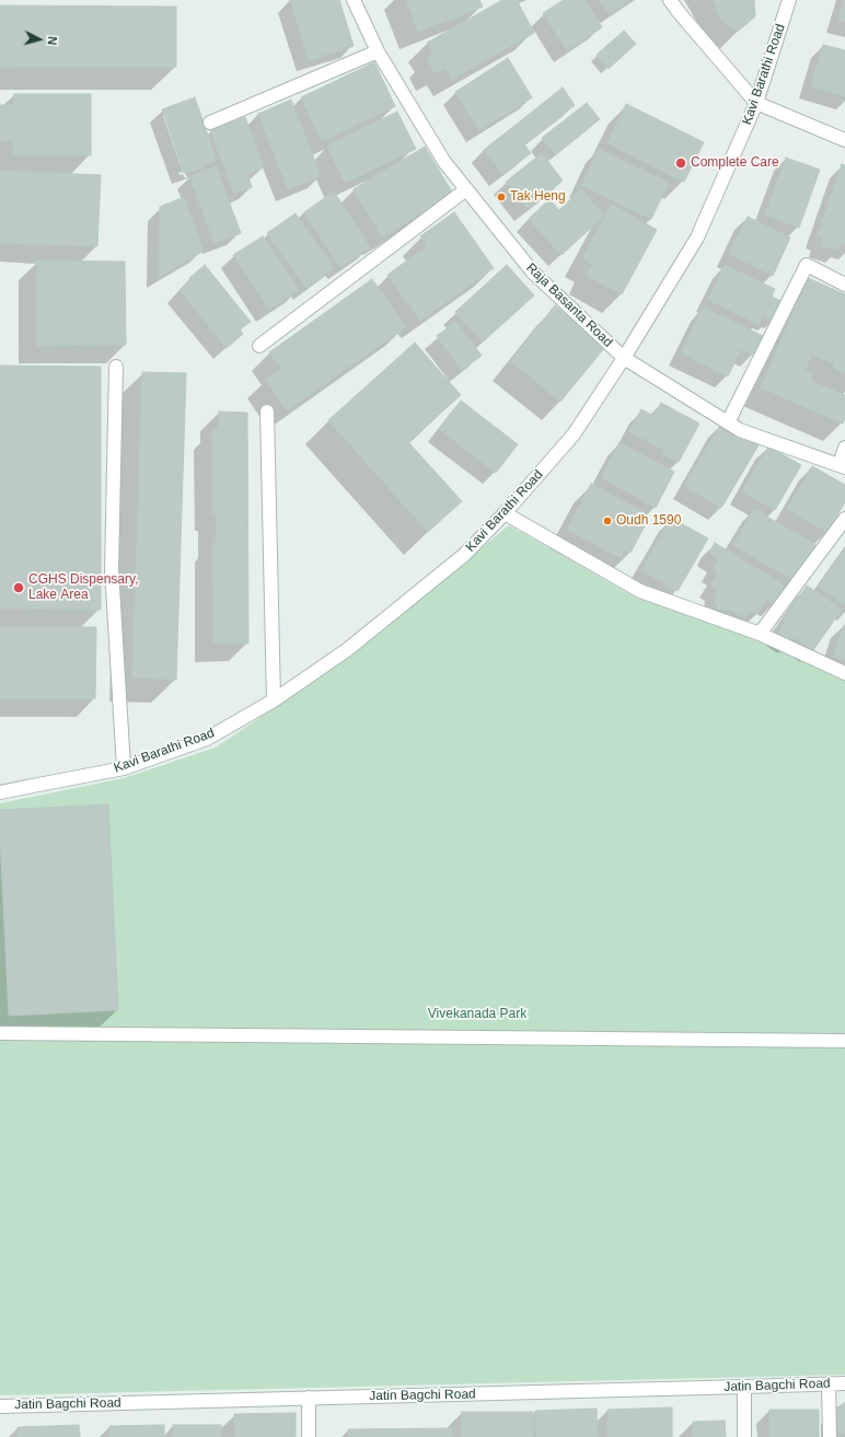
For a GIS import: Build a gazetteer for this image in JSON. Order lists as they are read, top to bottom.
{
  "streets": {
    "street": ["Kavi Barathi Road", "Raja Basanta Road", "Jatin Bagchi Road"]
  },
  "crossings": [
    ["Kavi Barathi Road", "Raja Basanta Road"]
  ],
  "parks": ["Vivekanada Park"],
  "places": [
    "Complete Care",
    "Tak Heng",
    "Oudh 1590",
    "CGHS Dispensary, Lake Area"
  ],
  "north": "right"
}
